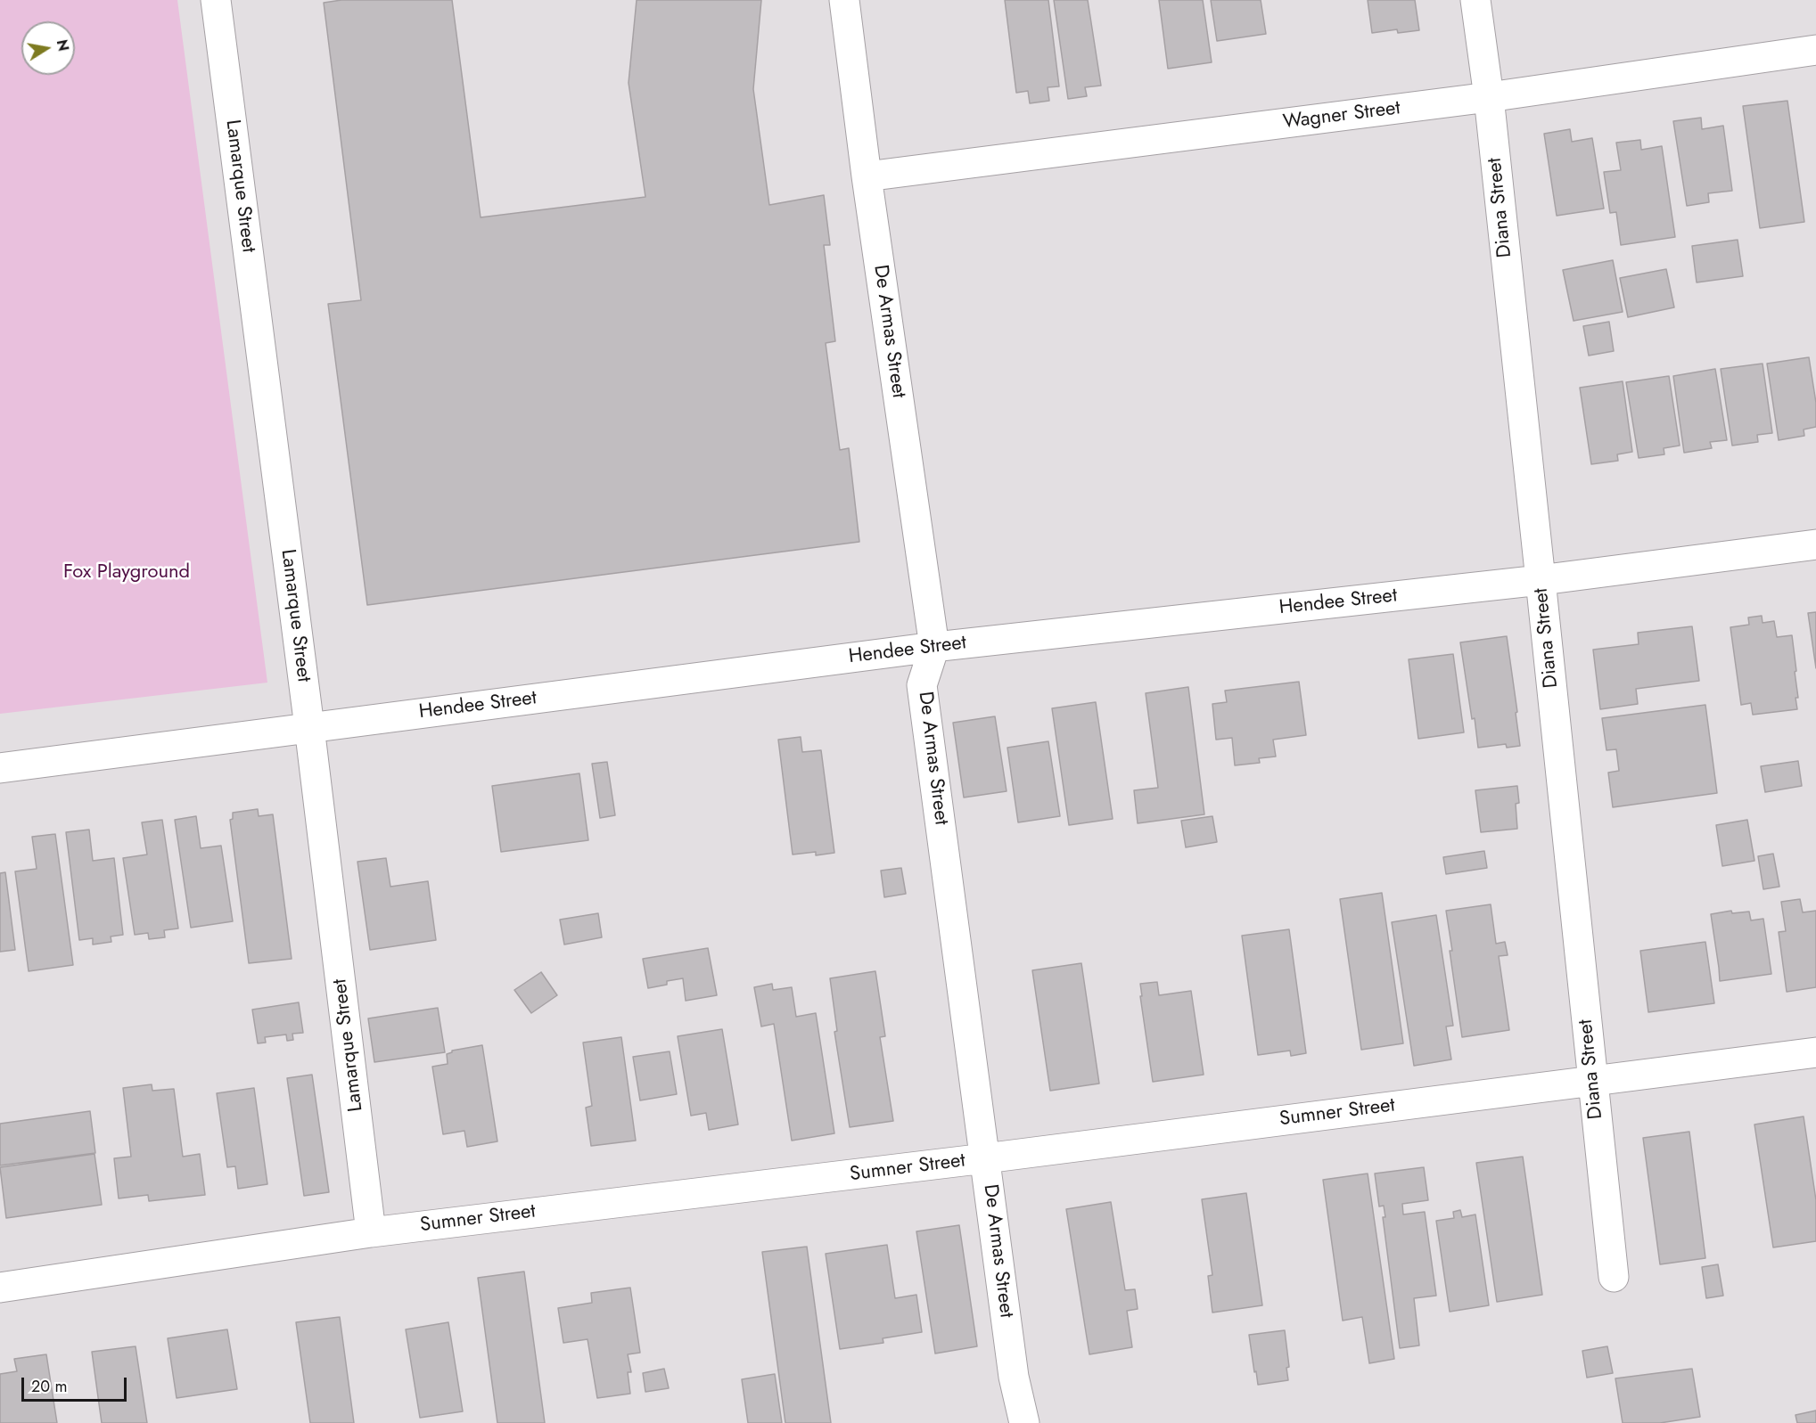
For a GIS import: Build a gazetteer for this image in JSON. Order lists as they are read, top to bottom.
{
  "streets": {
    "street": [
      "Wagner Street",
      "Lamarque Street",
      "Diana Street",
      "De Armas Street",
      "Hendee Street",
      "Sumner Street"
    ]
  },
  "crossings": [
    ["Wagner Street", "Diana Street"],
    ["Wagner Street", "De Armas Street"],
    ["Lamarque Street", "Hendee Street"],
    ["Lamarque Street", "Sumner Street"],
    ["Diana Street", "Hendee Street"],
    ["Diana Street", "Sumner Street"],
    ["De Armas Street", "Hendee Street"],
    ["De Armas Street", "Sumner Street"]
  ],
  "parks": ["Fox Playground"],
  "scale_bar": "20 m",
  "north": "right"
}
